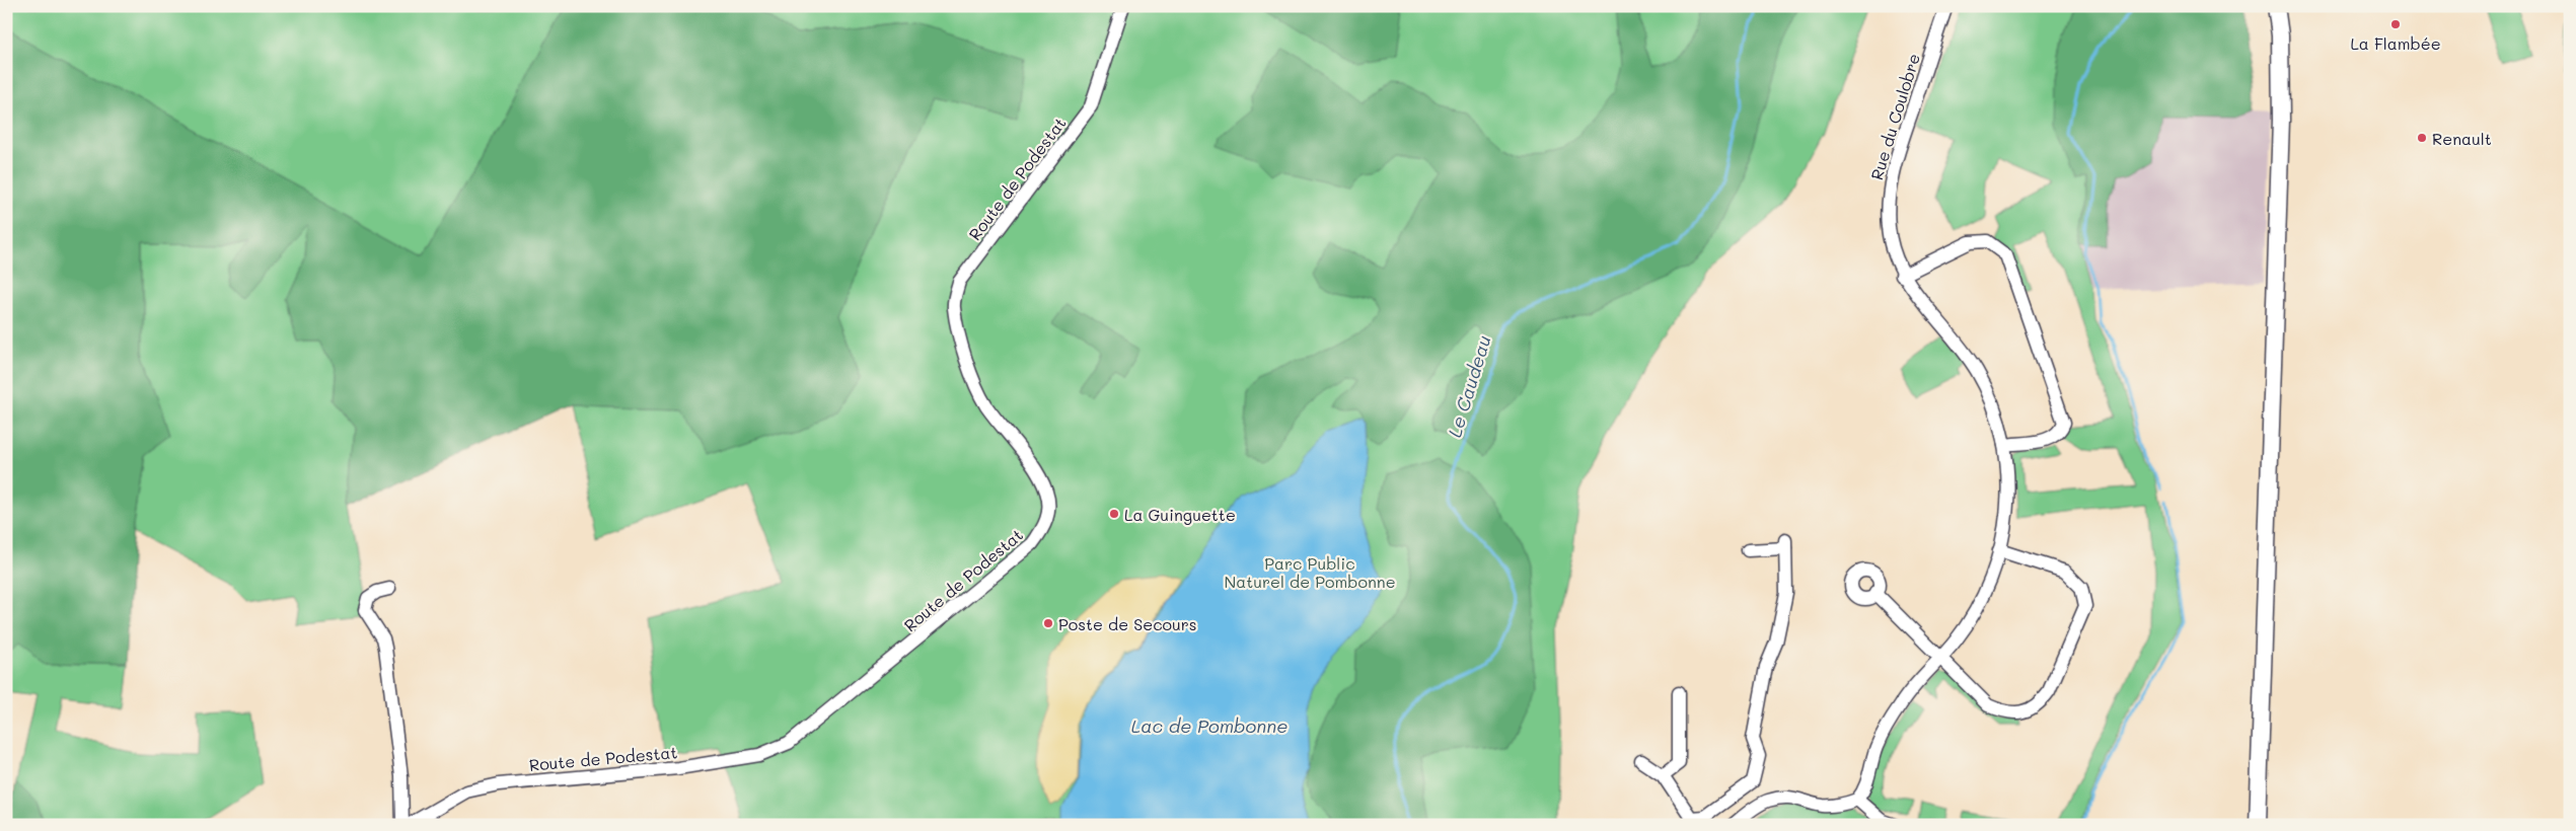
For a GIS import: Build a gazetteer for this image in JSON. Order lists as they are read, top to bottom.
{
  "streets": {
    "street": ["Rue du Coulobre", "Route de Podestat"]
  },
  "water": ["Le Caudeau", "Lac de Pombonne"],
  "parks": ["Parc Public Naturel de Pombonne"],
  "places": [
    "La Flambée",
    "Renault",
    "La Guinguette",
    "Poste de Secours"
  ]
}
